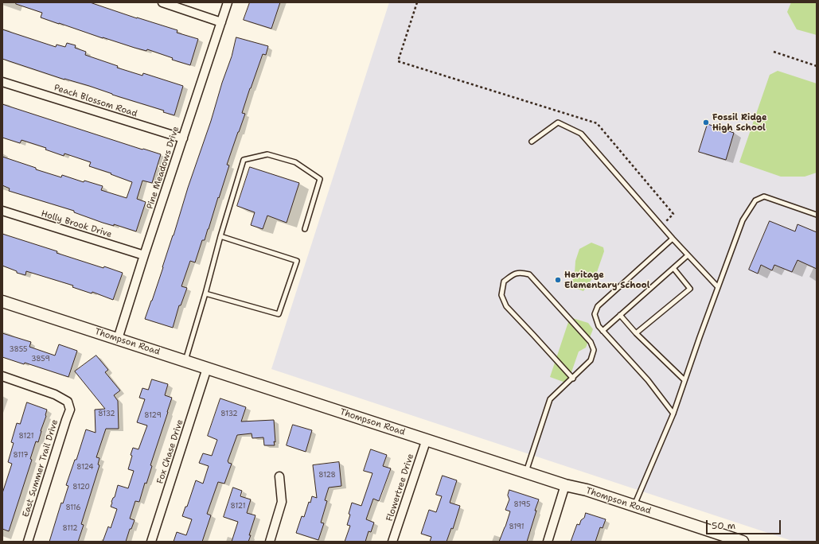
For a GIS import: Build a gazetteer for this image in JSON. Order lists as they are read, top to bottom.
{
  "streets": {
    "street": [
      "Peach Blossom Road",
      "Pine Meadows Drive",
      "Holly Brook Drive",
      "Thompson Road",
      "Fox Chase Drive",
      "East Summer Trail Drive",
      "Flowertree Drive"
    ]
  },
  "crossings": [
    ["Peach Blossom Road", "Pine Meadows Drive"],
    ["Pine Meadows Drive", "Holly Brook Drive"],
    ["Pine Meadows Drive", "Thompson Road"],
    ["Thompson Road", "Fox Chase Drive"],
    ["Thompson Road", "Flowertree Drive"]
  ],
  "places": ["Fossil Ridge High School", "Heritage Elementary School"],
  "house_numbers": [
    "3855",
    "3859",
    "8132",
    "8132",
    "8129",
    "8121",
    "8117",
    "8124",
    "8128",
    "8120",
    "8195",
    "8121",
    "8116",
    "8191",
    "8112"
  ],
  "scale_bar": "50 m"
}
